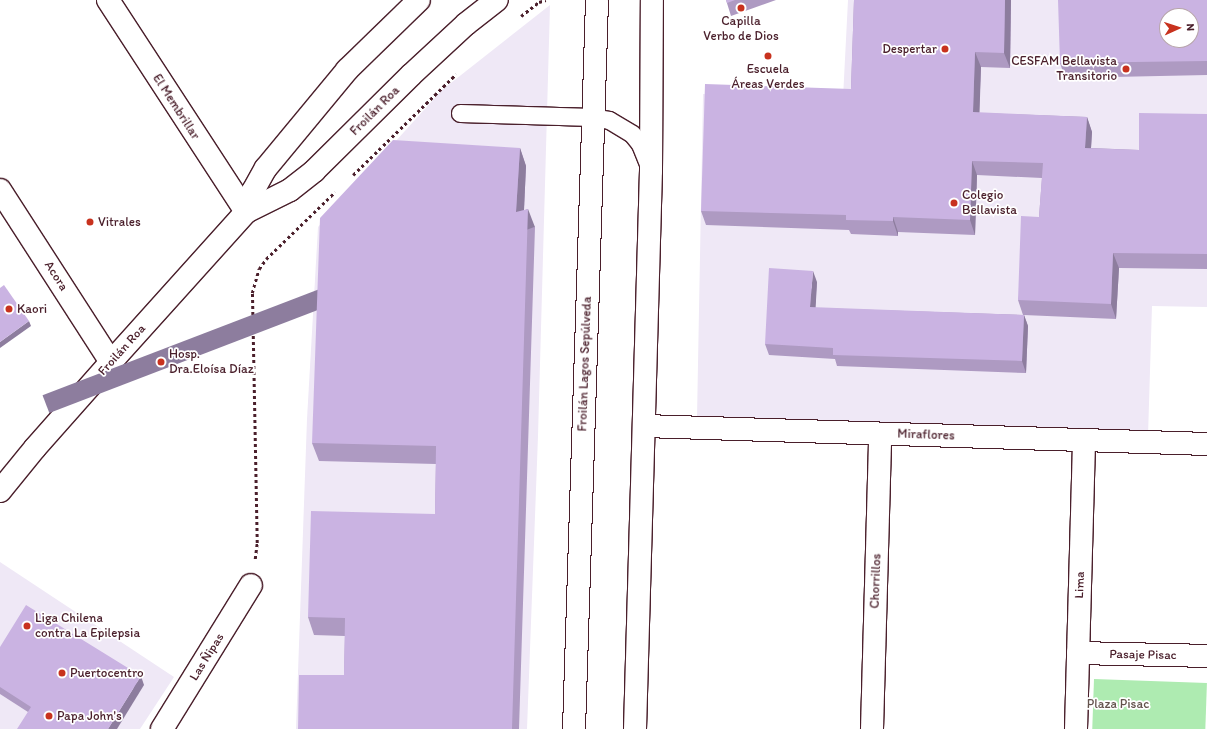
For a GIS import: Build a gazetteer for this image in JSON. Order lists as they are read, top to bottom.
{
  "streets": {
    "street": [
      "El Membrillar",
      "Froilán Roa",
      "Acora",
      "Froilán Lagos Sepúlveda",
      "Miraflores",
      "Chorrillos",
      "Lima",
      "Pasaje Pisac",
      "Las Ñipas"
    ]
  },
  "crossings": [
    ["El Membrillar", "Froilán Roa"],
    ["Froilán Roa", "Acora"],
    ["Miraflores", "Chorrillos"],
    ["Miraflores", "Lima"],
    ["Lima", "Pasaje Pisac"]
  ],
  "parks": ["Plaza Pisac"],
  "places": [
    "Capilla Verbo de Dios",
    "Despertar",
    "Escuela Áreas Verdes",
    "CESFAM Bellavista Transitorio",
    "Colegio Bellavista",
    "Vitrales",
    "Kaori",
    "Hosp. Dra.Eloísa Díaz",
    "Liga Chilena contra La Epilepsia",
    "Puertocentro",
    "Papa John's"
  ],
  "north": "right"
}
